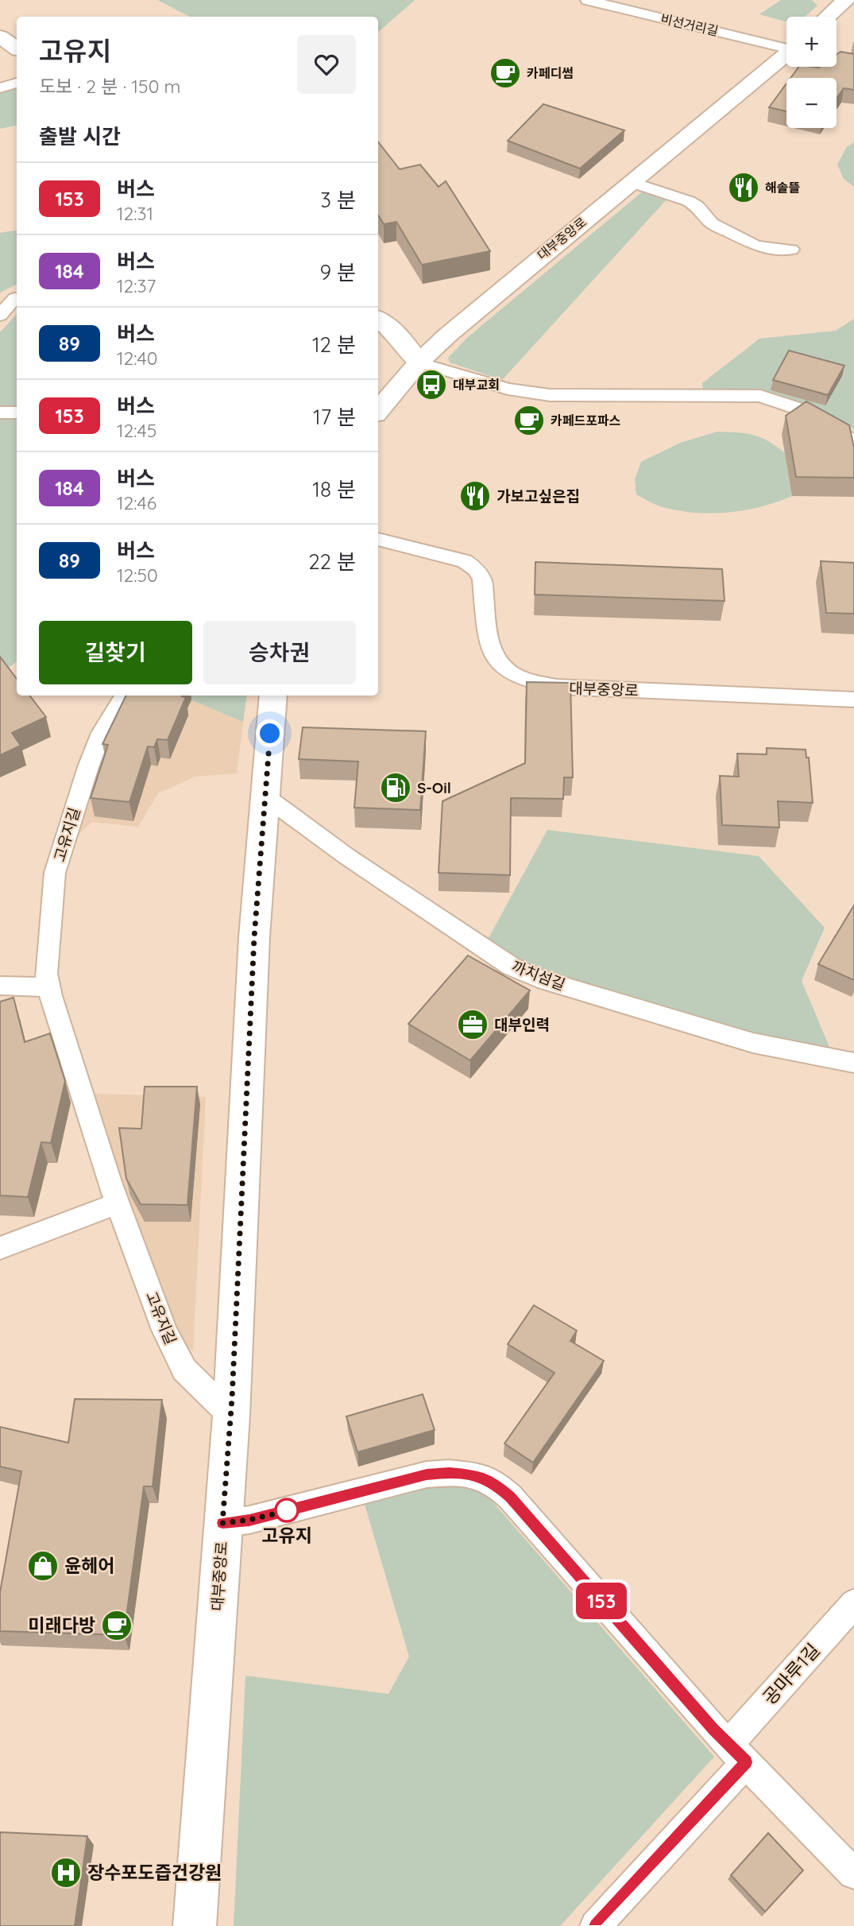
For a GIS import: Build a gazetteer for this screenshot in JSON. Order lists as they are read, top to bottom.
{
  "streets": {
    "street": ["대부중앙로"],
    "lane": [
      "비선거리길",
      "고유지길",
      "까치섬길",
      "공마루1길"
    ]
  },
  "crossings": [
    ["대부중앙로", "고유지길"],
    ["대부중앙로", "까치섬길"]
  ],
  "places": {
    "cafe": ["카페디썸", "카페드포파스", "미래다방"],
    "restaurant": ["해솔뜰", "가보고싶은집"],
    "bus stop": ["대부교회"],
    "fuel station": ["S-Oil"],
    "office": ["대부인력"],
    "other": ["고유지"],
    "shop": ["윤헤어"],
    "hospital": ["장수포도즙건강원"]
  },
  "lines": ["bus line 153"],
  "page": {
    "on_map": "153",
    "map_buttons": ["+", "−"],
    "heading": [
      ["고유지", "도보 · 2 분 · 150 m"],
      "출발 시간"
    ],
    "list": [
      {
        "mark": "153",
        "name": "버스",
        "note": "12:31",
        "value": "3 분"
      },
      {
        "mark": "184",
        "name": "버스",
        "note": "12:37",
        "value": "9 분"
      },
      {
        "mark": "89",
        "name": "버스",
        "note": "12:40",
        "value": "12 분"
      },
      {
        "mark": "153",
        "name": "버스",
        "note": "12:45",
        "value": "17 분"
      },
      {
        "mark": "184",
        "name": "버스",
        "note": "12:46",
        "value": "18 분"
      },
      {
        "mark": "89",
        "name": "버스",
        "note": "12:50",
        "value": "22 분"
      }
    ],
    "buttons": ["길찾기", "승차권"]
  }
}
